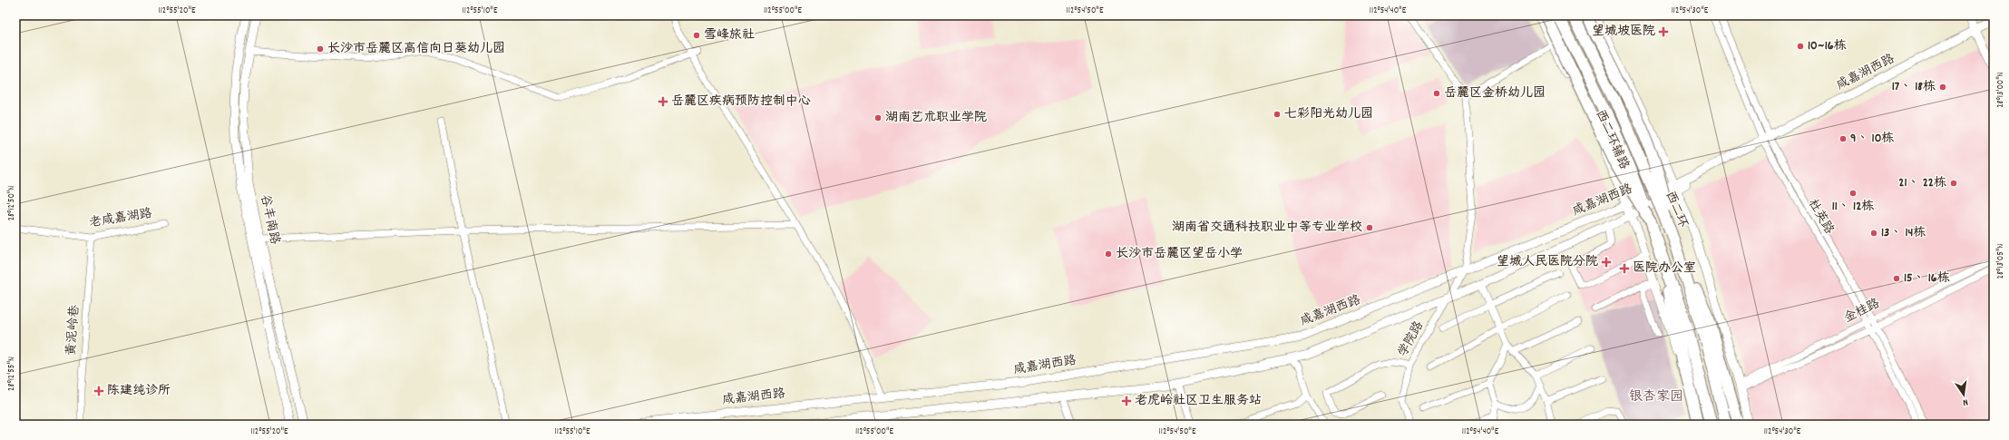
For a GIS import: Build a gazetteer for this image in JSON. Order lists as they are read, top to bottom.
{
  "streets": {
    "highway": ["西二环"],
    "main road": ["咸嘉湖西路", "西二环辅路", "谷丰南路"],
    "street": [
      "杜英路",
      "老咸嘉湖路",
      "金桂路",
      "黄泥岭巷",
      "学院路"
    ]
  },
  "crossings": [
    ["咸嘉湖西路", "西二环辅路"],
    ["咸嘉湖西路", "杜英路"],
    ["咸嘉湖西路", "学院路"],
    ["杜英路", "金桂路"],
    ["老咸嘉湖路", "黄泥岭巷"]
  ],
  "districts": ["银杏家园"],
  "places": {
    "health": [
      "望城坡医院",
      "岳麓区疾病预防控制中心",
      "望城人民医院分院",
      "医院办公室",
      "陈建纯诊所",
      "老虎岭社区卫生服务站"
    ],
    "other": [
      "雪峰旅社",
      "10~16栋",
      "长沙市岳麓区高信向日葵幼儿园",
      "17、 18栋",
      "岳麓区金桥幼儿园",
      "七彩阳光幼儿园",
      "湖南艺术职业学院",
      "9、 10栋",
      "21、 22栋",
      "11、 12栋",
      "湖南省交通科技职业中等专业学校",
      "13、 14栋",
      "长沙市岳麓区望岳小学",
      "15、 16栋"
    ]
  },
  "north": "bottom",
  "coordinates": [
    "112°55'20\"E",
    "112°55'10\"E",
    "112°55'00\"E",
    "112°54'50\"E",
    "112°54'40\"E",
    "112°54'30\"E",
    "28°13'00\"N",
    "28°12'50\"N",
    "28°13'05\"N",
    "28°12'55\"N"
  ]
}
